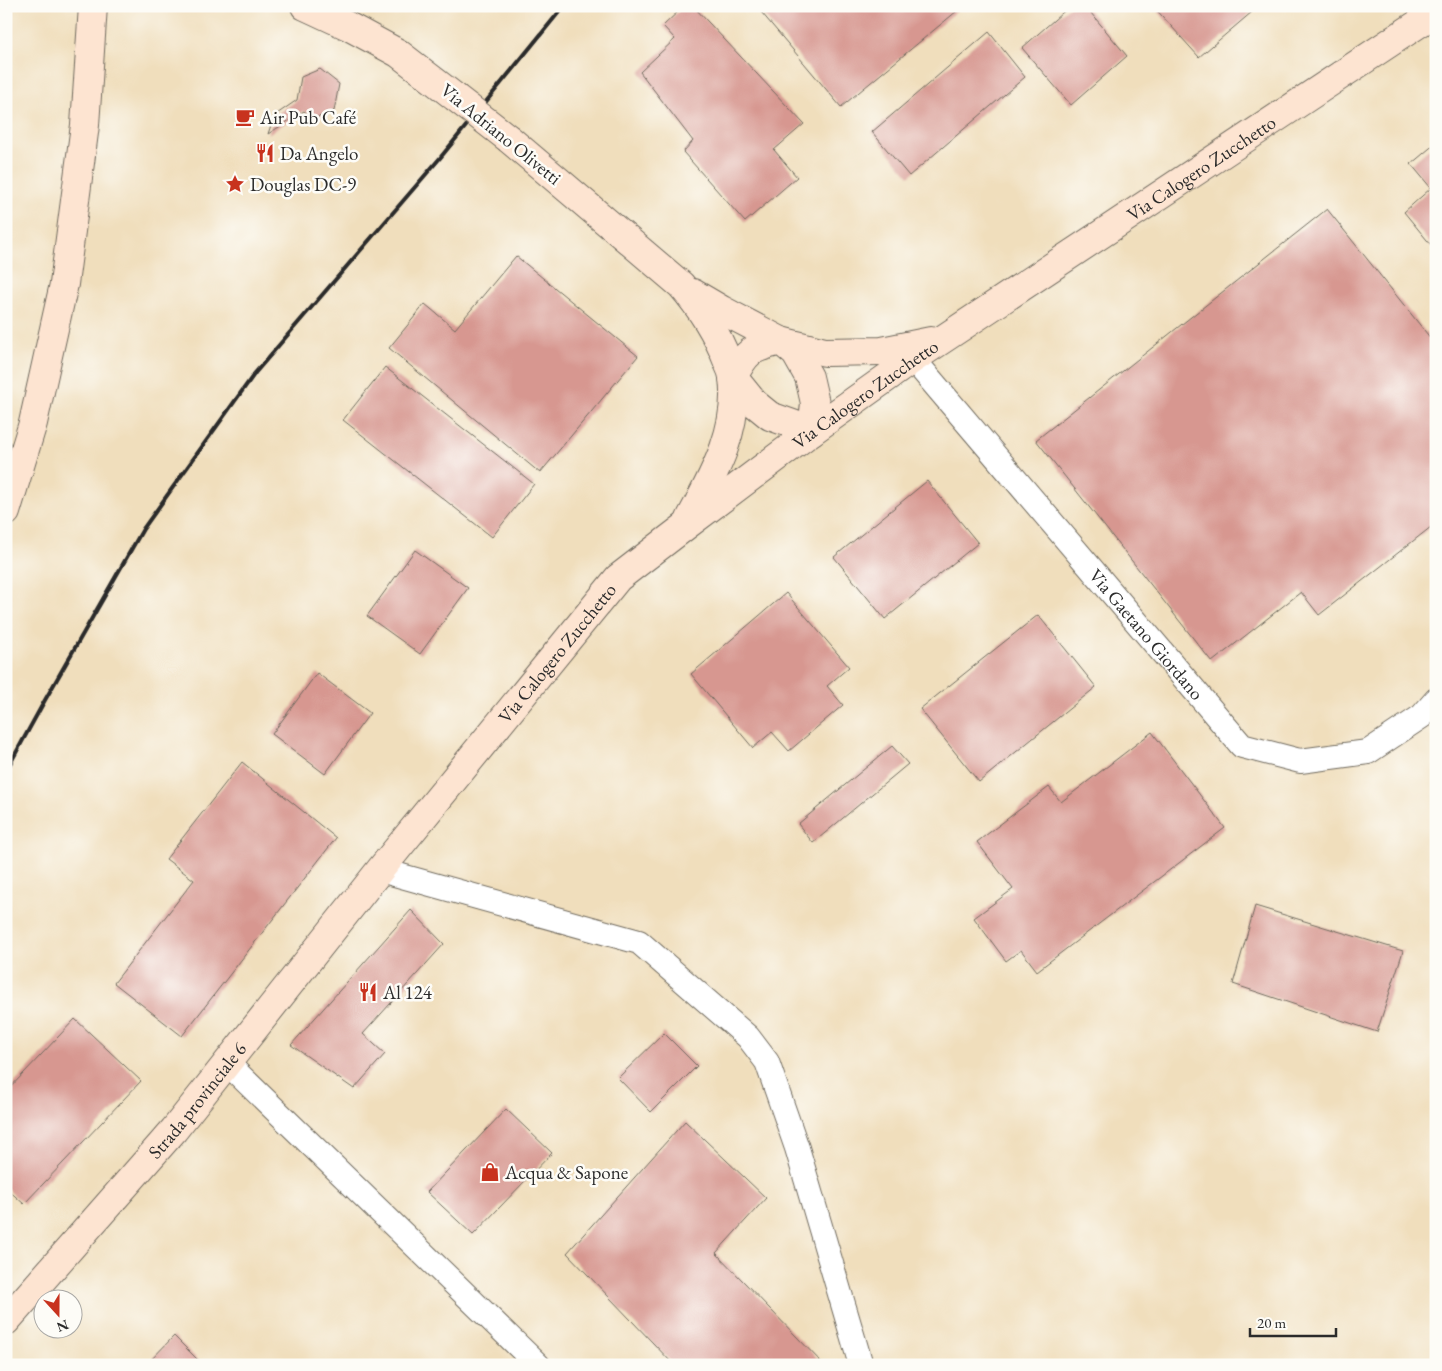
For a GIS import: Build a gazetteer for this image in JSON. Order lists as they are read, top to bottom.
{
  "streets": {
    "main road": ["Via Adriano Olivetti", "Via Calogero Zucchetto", "Strada provinciale 6"],
    "street": ["Via Gaetano Giordano"]
  },
  "crossings": [
    ["Via Adriano Olivetti", "Via Calogero Zucchetto"],
    ["Via Calogero Zucchetto", "Via Gaetano Giordano"],
    ["Via Calogero Zucchetto", "Strada provinciale 6"]
  ],
  "places": {
    "cafe": ["Air Pub Café"],
    "restaurant": ["Da Angelo", "Al 124"],
    "place": ["Douglas DC-9"],
    "shop": ["Acqua & Sapone"]
  },
  "scale_bar": "20 m",
  "north": "bottom"
}
